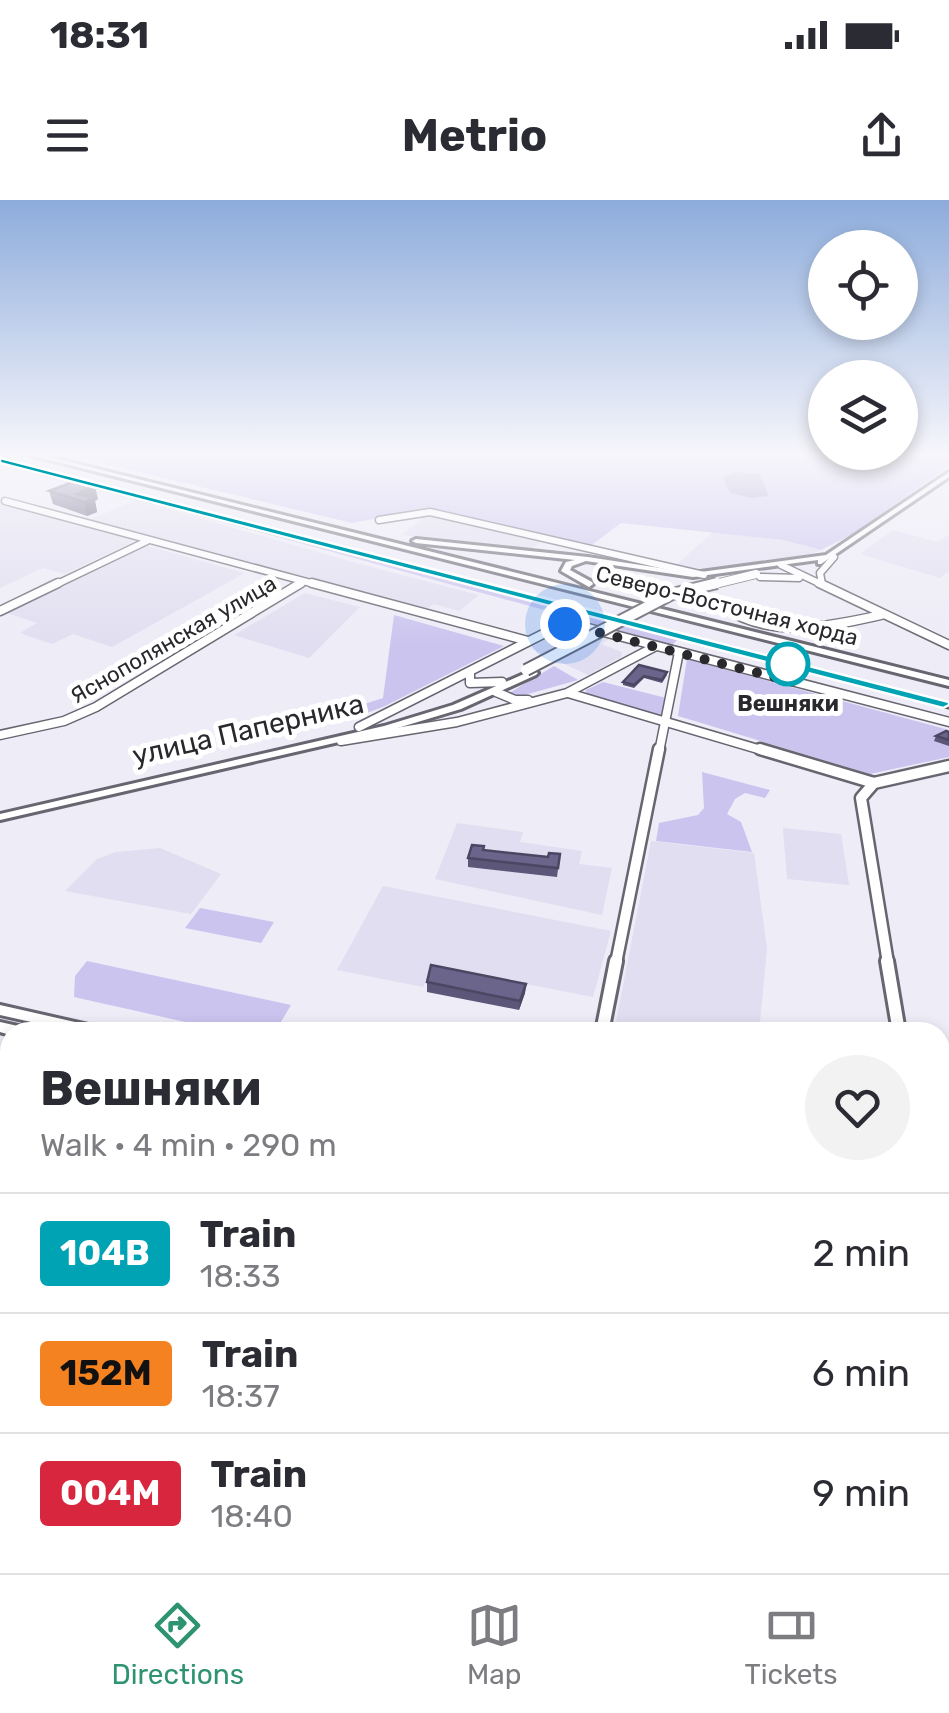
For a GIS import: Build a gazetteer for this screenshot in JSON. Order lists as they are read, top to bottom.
{
  "streets": {
    "main road": ["Северо-Восточная хорда", "улица Паперника"],
    "street": ["Яснополянская улица"]
  },
  "places": ["Вешняки"],
  "page": {
    "status": "18:31",
    "header": "Metrio",
    "heading": ["Вешняки", "Walk · 4 min · 290 m"],
    "list": [
      {
        "mark": "104В",
        "name": "Train",
        "note": "18:33",
        "value": "2 min"
      },
      {
        "mark": "152М",
        "name": "Train",
        "note": "18:37",
        "value": "6 min"
      },
      {
        "mark": "004М",
        "name": "Train",
        "note": "18:40",
        "value": "9 min"
      }
    ],
    "tabs": ["Directions", "Map", "Tickets"]
  }
}
